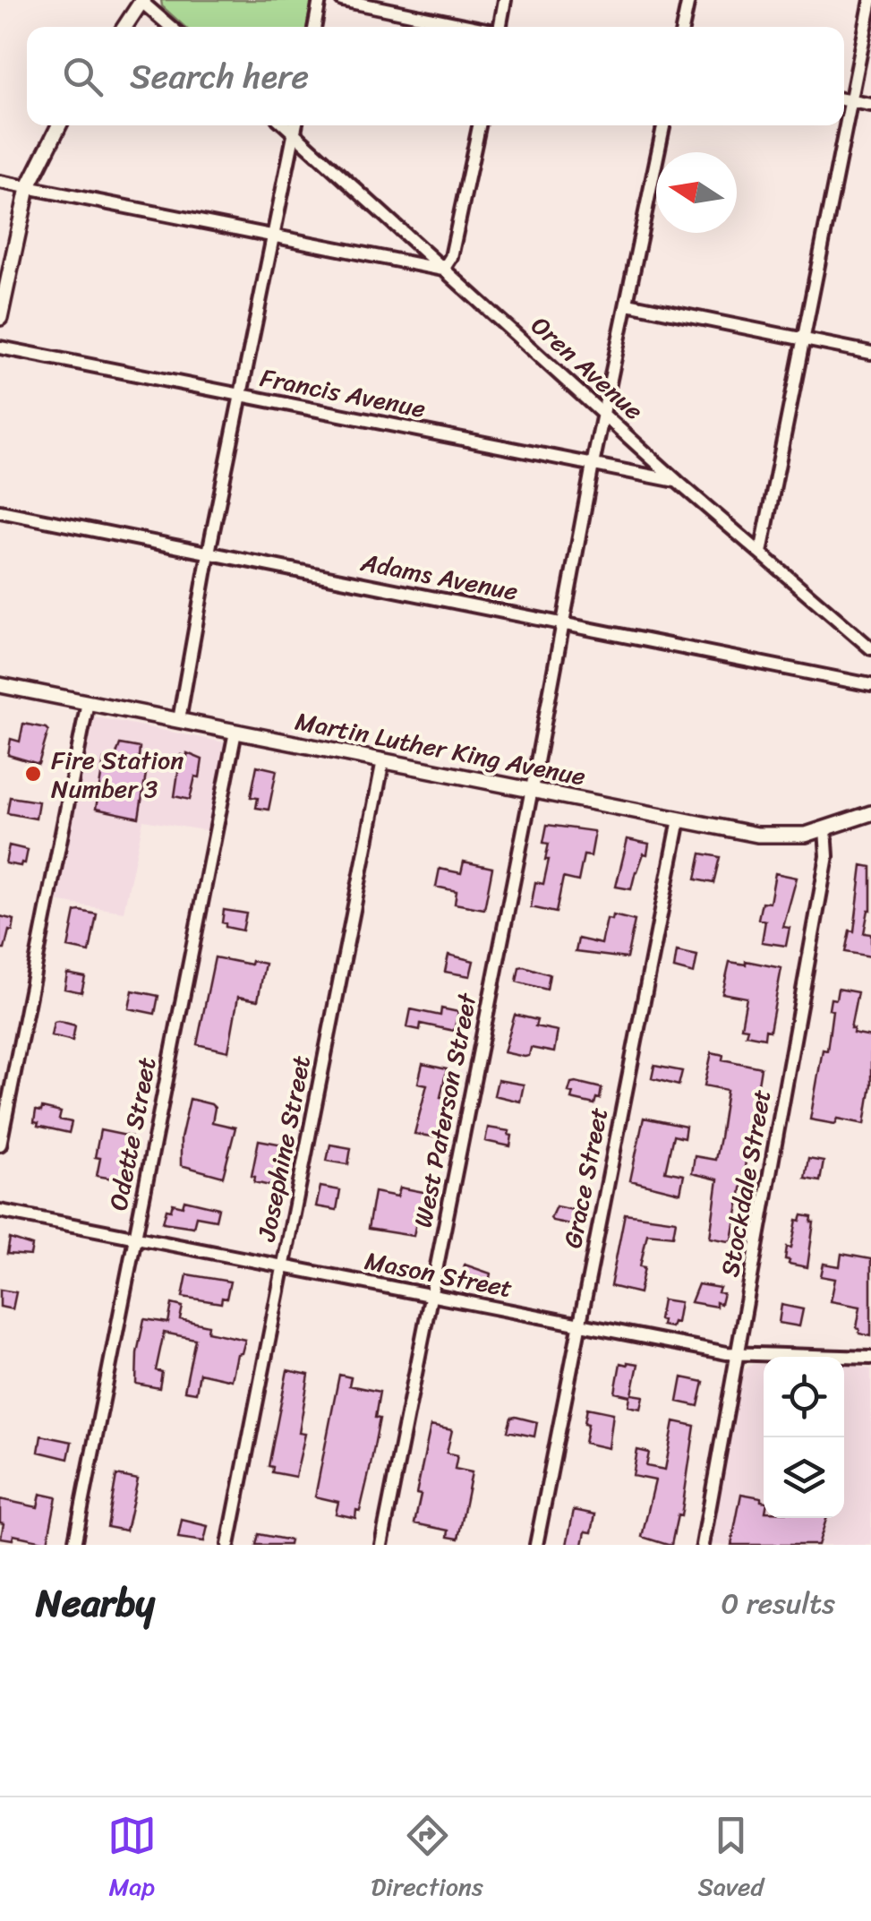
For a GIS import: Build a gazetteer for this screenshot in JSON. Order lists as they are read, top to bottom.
{
  "streets": {
    "street": [
      "Oren Avenue",
      "Francis Avenue",
      "Adams Avenue",
      "Martin Luther King Avenue",
      "West Paterson Street",
      "Odette Street",
      "Josephine Street",
      "Grace Street",
      "Stockdale Street",
      "Mason Street"
    ]
  },
  "crossings": [
    ["Oren Avenue", "Francis Avenue"],
    ["Oren Avenue", "West Paterson Street"],
    ["Francis Avenue", "West Paterson Street"],
    ["Adams Avenue", "West Paterson Street"],
    ["Martin Luther King Avenue", "West Paterson Street"],
    ["Martin Luther King Avenue", "Odette Street"],
    ["Martin Luther King Avenue", "Josephine Street"],
    ["Martin Luther King Avenue", "Grace Street"],
    ["Martin Luther King Avenue", "Stockdale Street"],
    ["West Paterson Street", "Mason Street"],
    ["Odette Street", "Mason Street"],
    ["Josephine Street", "Mason Street"],
    ["Grace Street", "Mason Street"],
    ["Stockdale Street", "Mason Street"]
  ],
  "places": ["Fire Station Number 3"],
  "north": "left",
  "page": {
    "search": "Search here",
    "heading": ["Nearby", "0 results"],
    "nav": ["Map", "Directions", "Saved"]
  }
}
